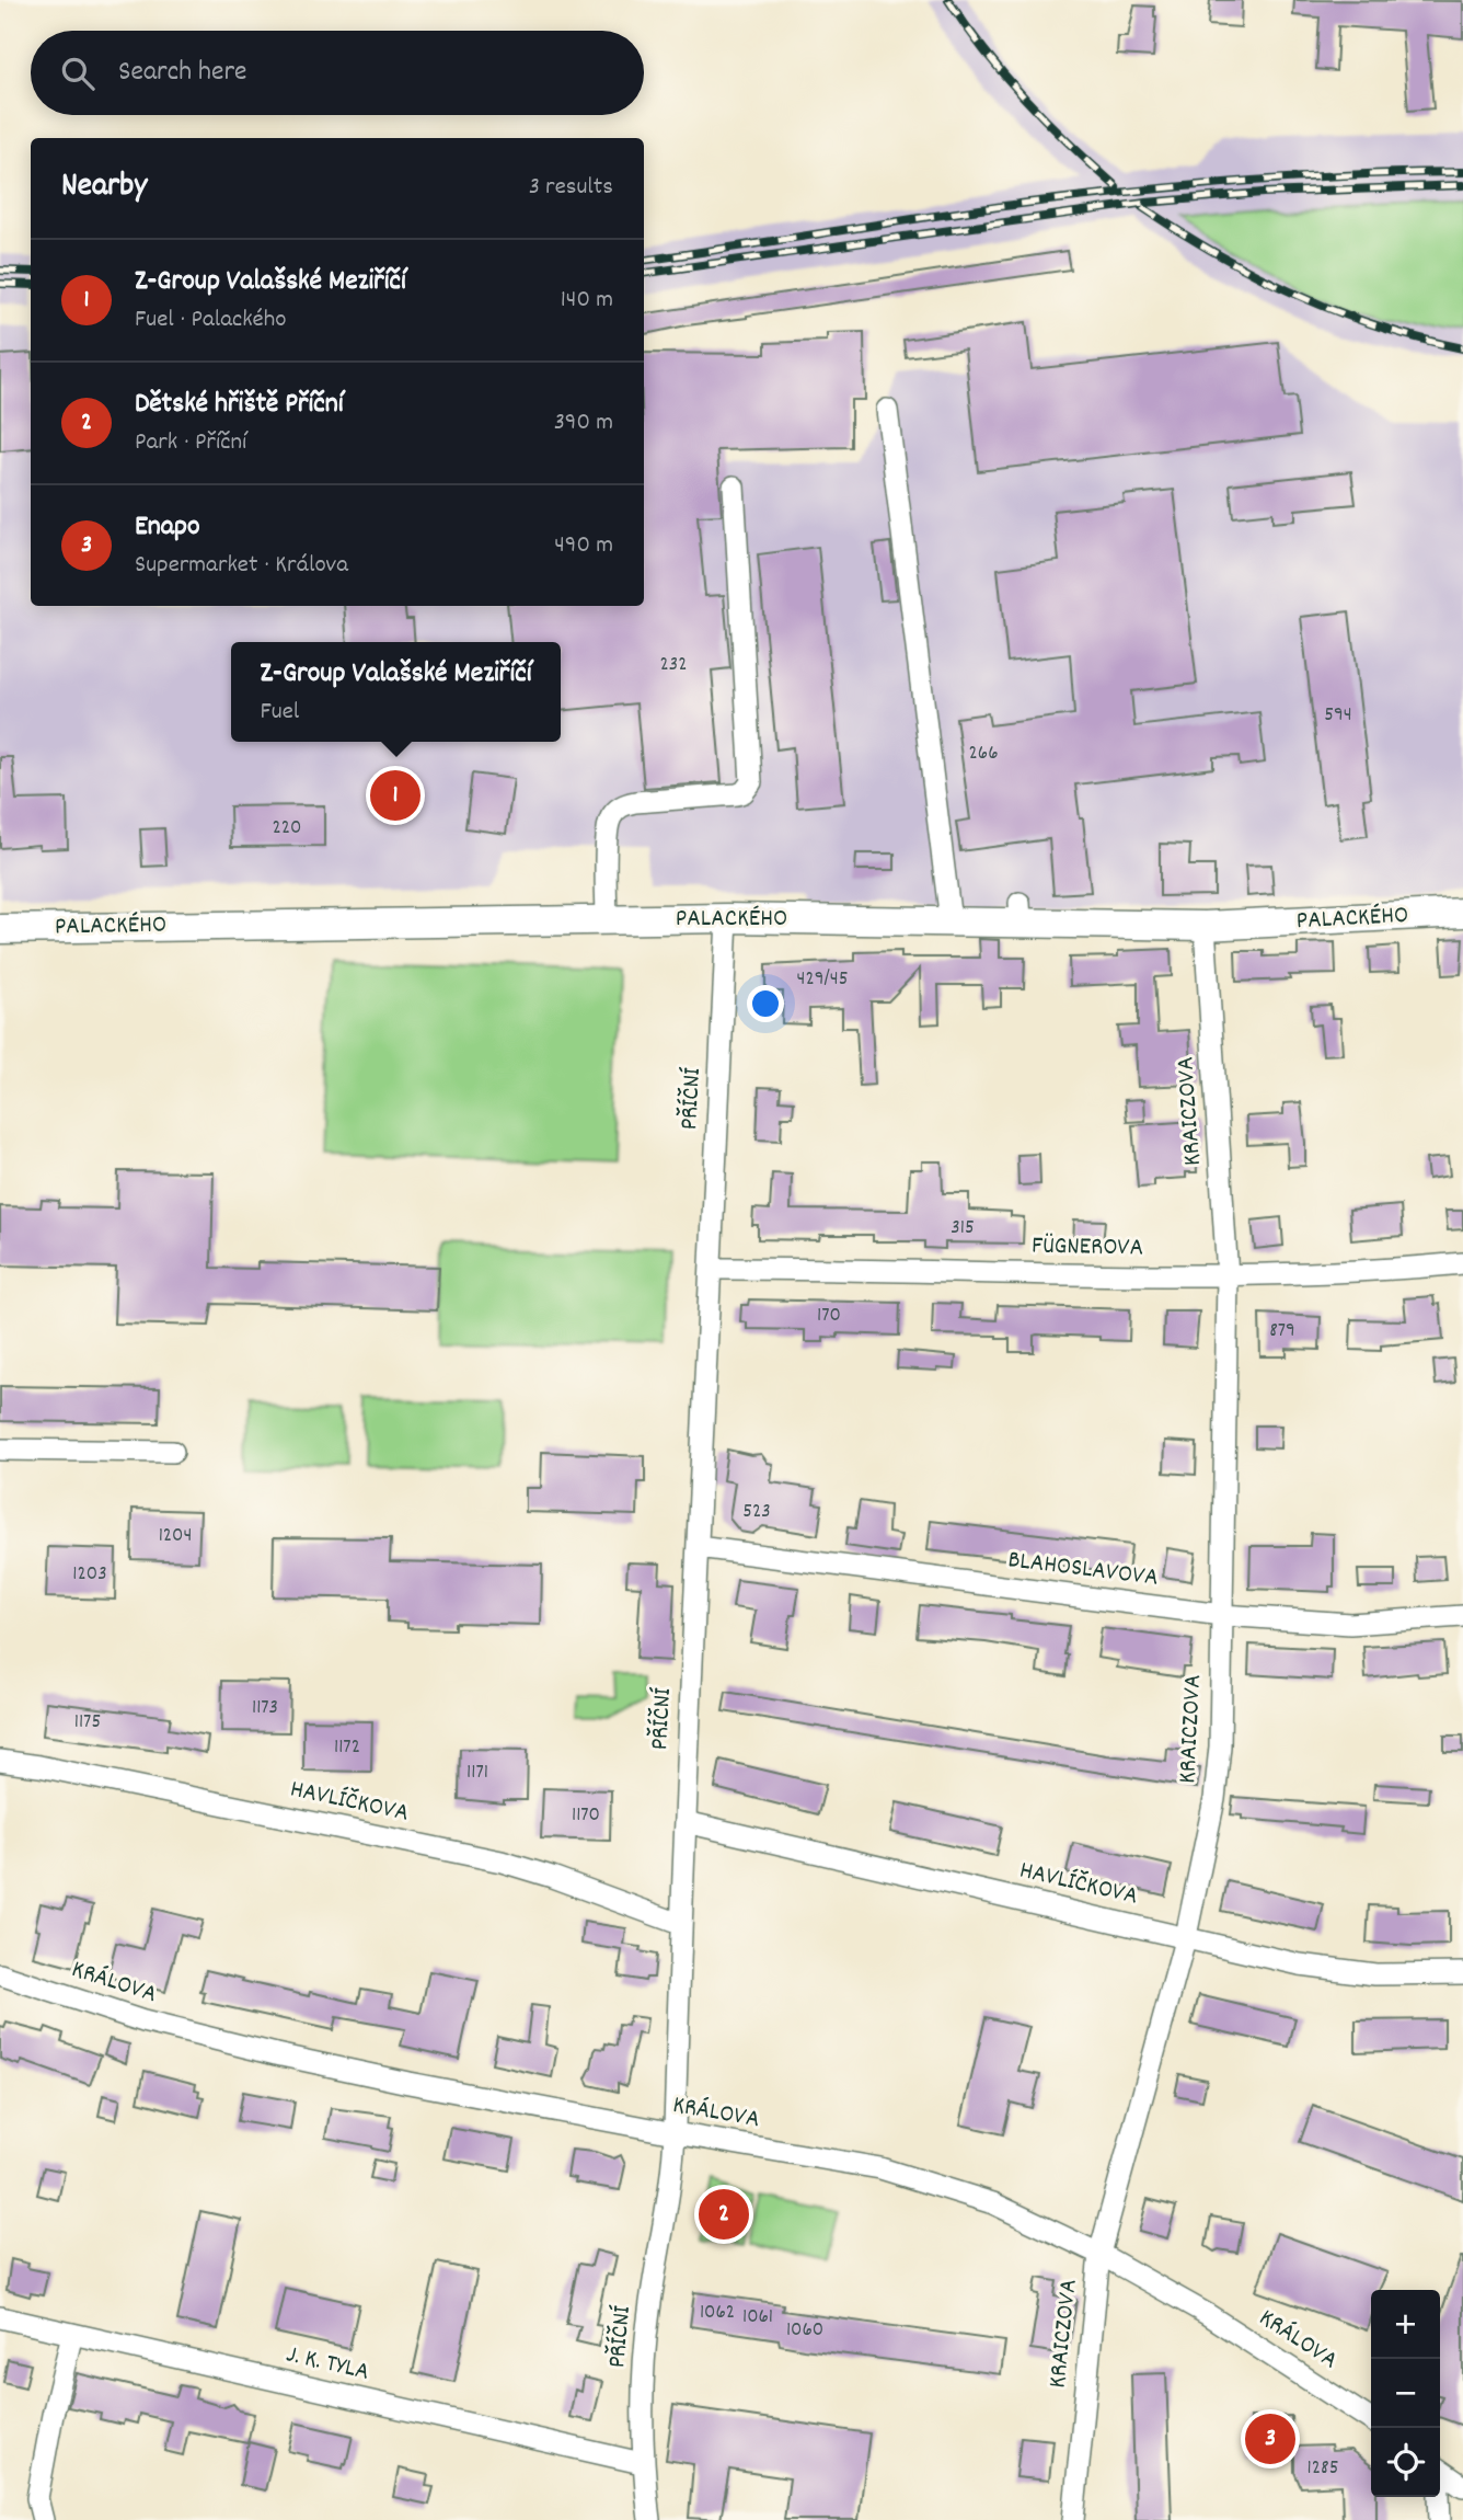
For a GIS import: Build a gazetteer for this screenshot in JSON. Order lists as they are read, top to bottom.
{
  "streets": {
    "street": [
      "PALACKÉHO",
      "PŘÍČNÍ",
      "KRAICZOVA",
      "FÜGNEROVA",
      "BLAHOSLAVOVA",
      "HAVLÍČKOVA",
      "KRÁLOVA",
      "J. K. TYLA"
    ]
  },
  "crossings": [
    ["PALACKÉHO", "PŘÍČNÍ"],
    ["PALACKÉHO", "KRAICZOVA"],
    ["PŘÍČNÍ", "FÜGNEROVA"],
    ["PŘÍČNÍ", "BLAHOSLAVOVA"],
    ["PŘÍČNÍ", "HAVLÍČKOVA"],
    ["PŘÍČNÍ", "KRÁLOVA"],
    ["PŘÍČNÍ", "J. K. TYLA"],
    ["KRAICZOVA", "FÜGNEROVA"],
    ["KRAICZOVA", "BLAHOSLAVOVA"],
    ["KRAICZOVA", "HAVLÍČKOVA"],
    ["KRAICZOVA", "KRÁLOVA"]
  ],
  "house_numbers": [
    "232",
    "594",
    "266",
    "220",
    "429/45",
    "315",
    "170",
    "879",
    "523",
    "1204",
    "1203",
    "1173",
    "1175",
    "1172",
    "1171",
    "1170",
    "1062",
    "1061",
    "1060",
    "1285"
  ],
  "page": {
    "search": "Search here",
    "heading": ["Nearby", "3 results"],
    "list": [
      {
        "mark": "1",
        "name": "Z-Group Valašské Meziříčí",
        "note": "Fuel · Palackého",
        "value": "140 m"
      },
      {
        "mark": "2",
        "name": "Dětské hřiště Příční",
        "note": "Park · Příční",
        "value": "390 m"
      },
      {
        "mark": "3",
        "name": "Enapo",
        "note": "Supermarket · Králova",
        "value": "490 m"
      }
    ],
    "popup": ["Z-Group Valašské Meziříčí", "Fuel"],
    "pins": ["1", "2", "3"],
    "map_buttons": ["+", "−"]
  }
}
